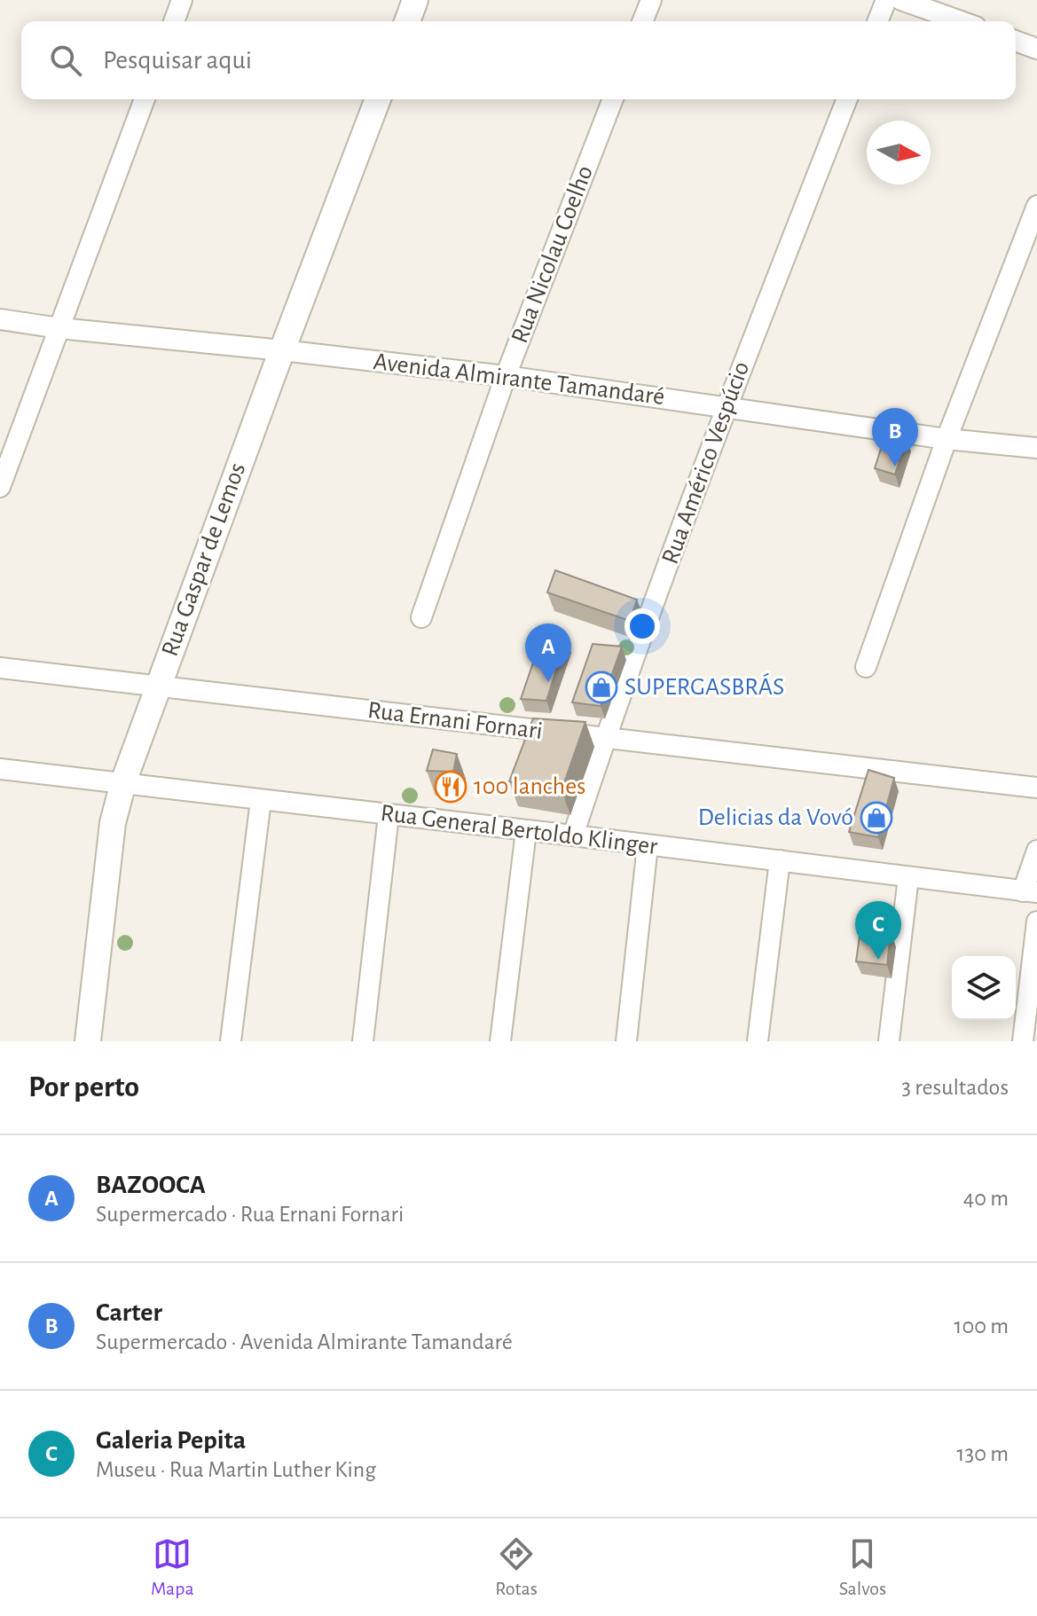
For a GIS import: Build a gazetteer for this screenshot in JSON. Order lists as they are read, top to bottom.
{
  "streets": {
    "street": [
      "Rua Nicolau Coelho",
      "Avenida Almirante Tamandaré",
      "Rua Américo Vespúcio",
      "Rua Gaspar de Lemos",
      "Rua Ernani Fornari",
      "Rua General Bertoldo Klinger"
    ]
  },
  "crossings": [
    ["Rua Nicolau Coelho", "Avenida Almirante Tamandaré"],
    ["Avenida Almirante Tamandaré", "Rua Américo Vespúcio"],
    ["Avenida Almirante Tamandaré", "Rua Gaspar de Lemos"],
    ["Rua Américo Vespúcio", "Rua Ernani Fornari"],
    ["Rua Américo Vespúcio", "Rua General Bertoldo Klinger"],
    ["Rua Gaspar de Lemos", "Rua Ernani Fornari"],
    ["Rua Gaspar de Lemos", "Rua General Bertoldo Klinger"]
  ],
  "places": {
    "shop": ["SUPERGASBRÁS", "Delicias da Vovó"],
    "restaurant": ["100 lanches"]
  },
  "north": "right",
  "page": {
    "search": "Pesquisar aqui",
    "pins": ["B", "A", "C"],
    "heading": ["Por perto", "3 resultados"],
    "list": [
      {
        "mark": "A",
        "name": "BAZOOCA",
        "note": "Supermercado · Rua Ernani Fornari",
        "value": "40 m"
      },
      {
        "mark": "B",
        "name": "Carter",
        "note": "Supermercado · Avenida Almirante Tamandaré",
        "value": "100 m"
      },
      {
        "mark": "C",
        "name": "Galeria Pepita",
        "note": "Museu · Rua Martin Luther King",
        "value": "130 m"
      }
    ],
    "nav": ["Mapa", "Rotas", "Salvos"]
  }
}
